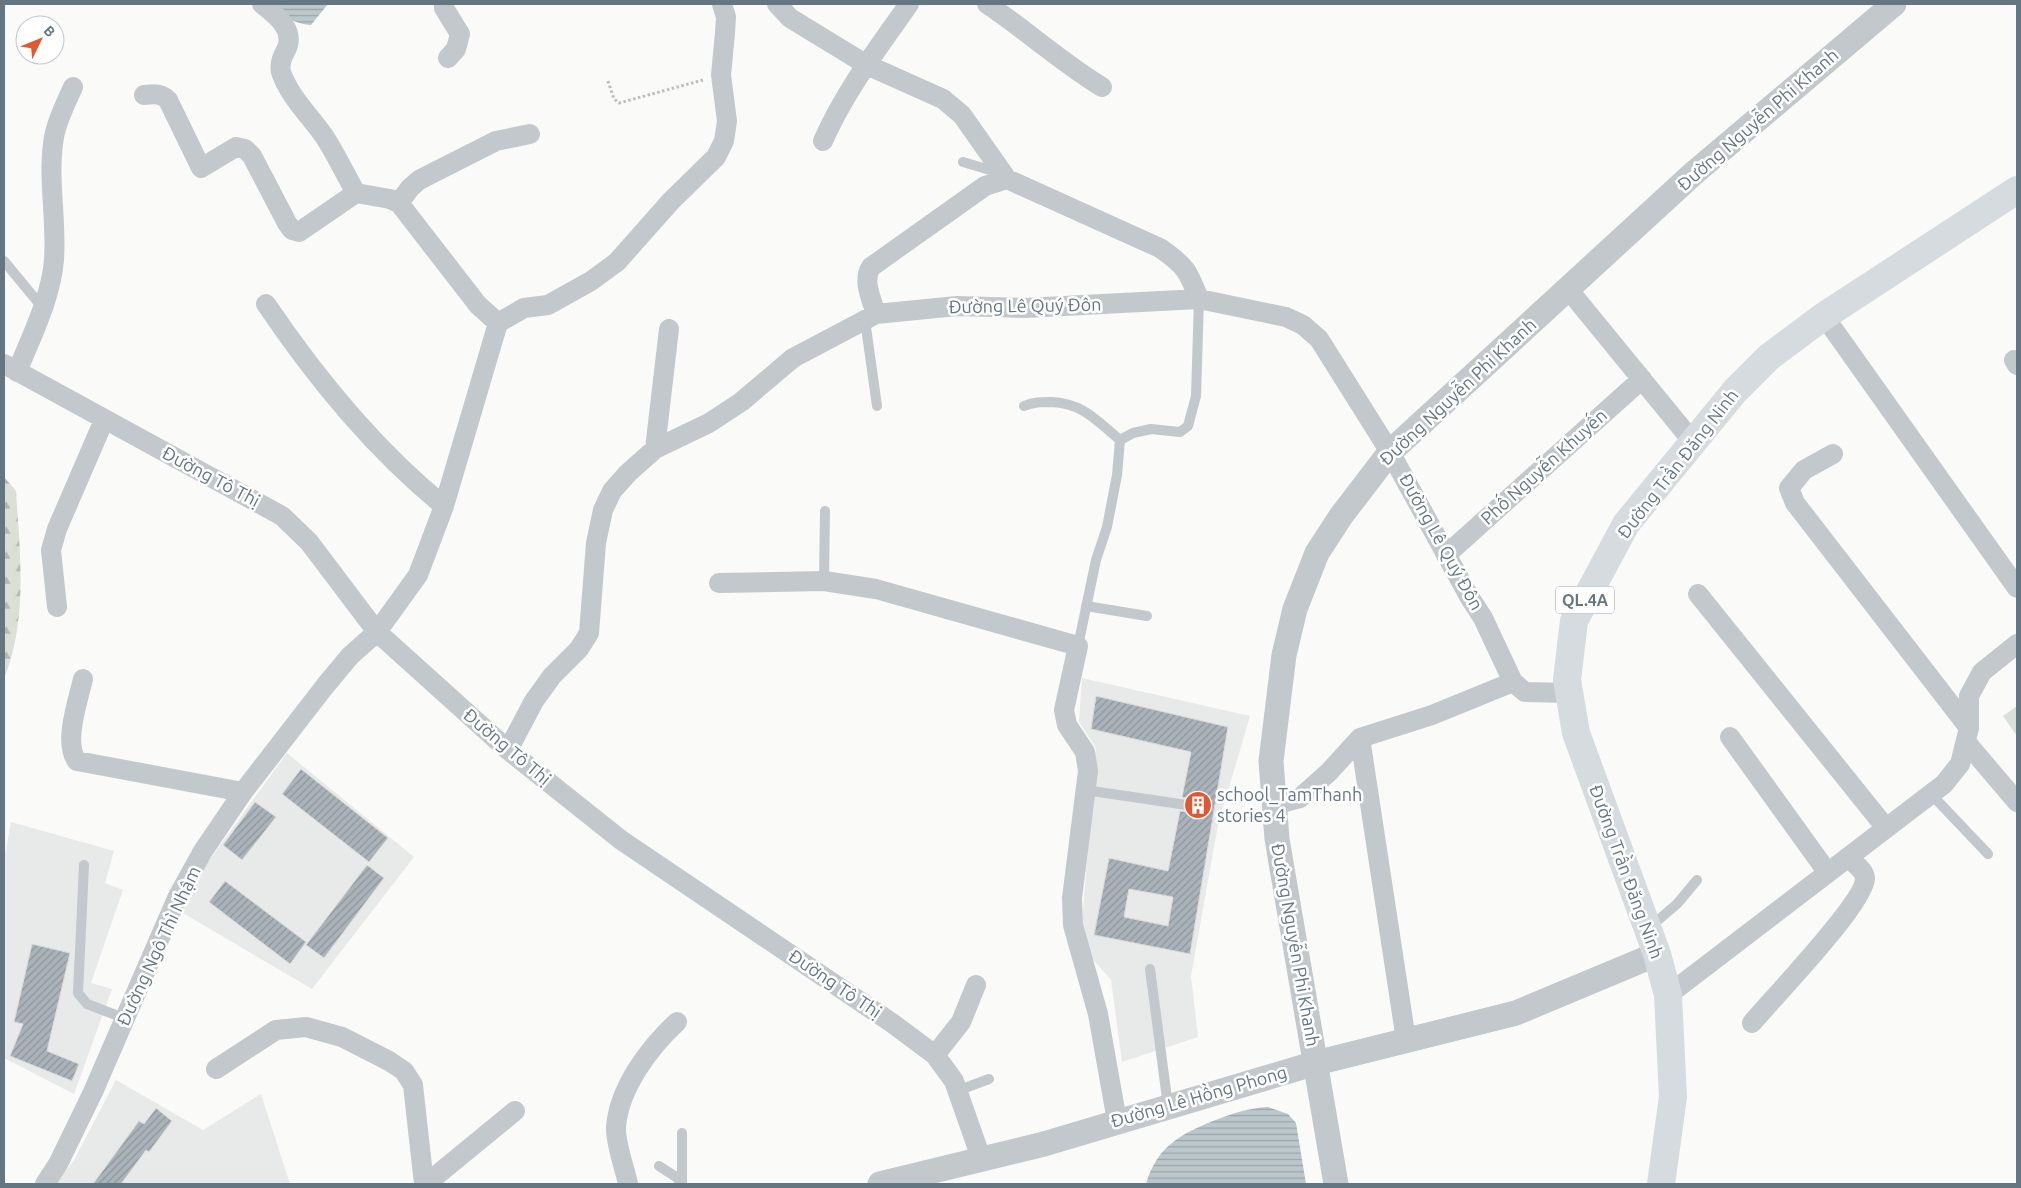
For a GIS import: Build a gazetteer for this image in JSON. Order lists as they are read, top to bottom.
{
  "streets": {
    "main road": ["Đường Trần Đăng Ninh", "QL.4A"],
    "street": [
      "Đường Nguyễn Phi Khanh",
      "Đường Lê Quý Đôn",
      "Phố Nguyễn Khuyến",
      "Đường Tô Thị",
      "Đường Ngô Thì Nhậm",
      "Đường Lê Hồng Phong"
    ]
  },
  "crossings": [
    ["Đường Nguyễn Phi Khanh", "Đường Lê Quý Đôn"],
    ["Đường Nguyễn Phi Khanh", "Đường Lê Hồng Phong"],
    ["Đường Lê Quý Đôn", "Phố Nguyễn Khuyến"],
    ["Đường Lê Quý Đôn", "Đường Tô Thị"],
    ["Đường Trần Đăng Ninh", "Đường Lê Hồng Phong"],
    ["Đường Tô Thị", "Đường Ngô Thì Nhậm"],
    ["Đường Tô Thị", "Đường Lê Hồng Phong"]
  ],
  "places": {
    "building": ["school_TamThanh stories 4"]
  },
  "north": "top right"
}
